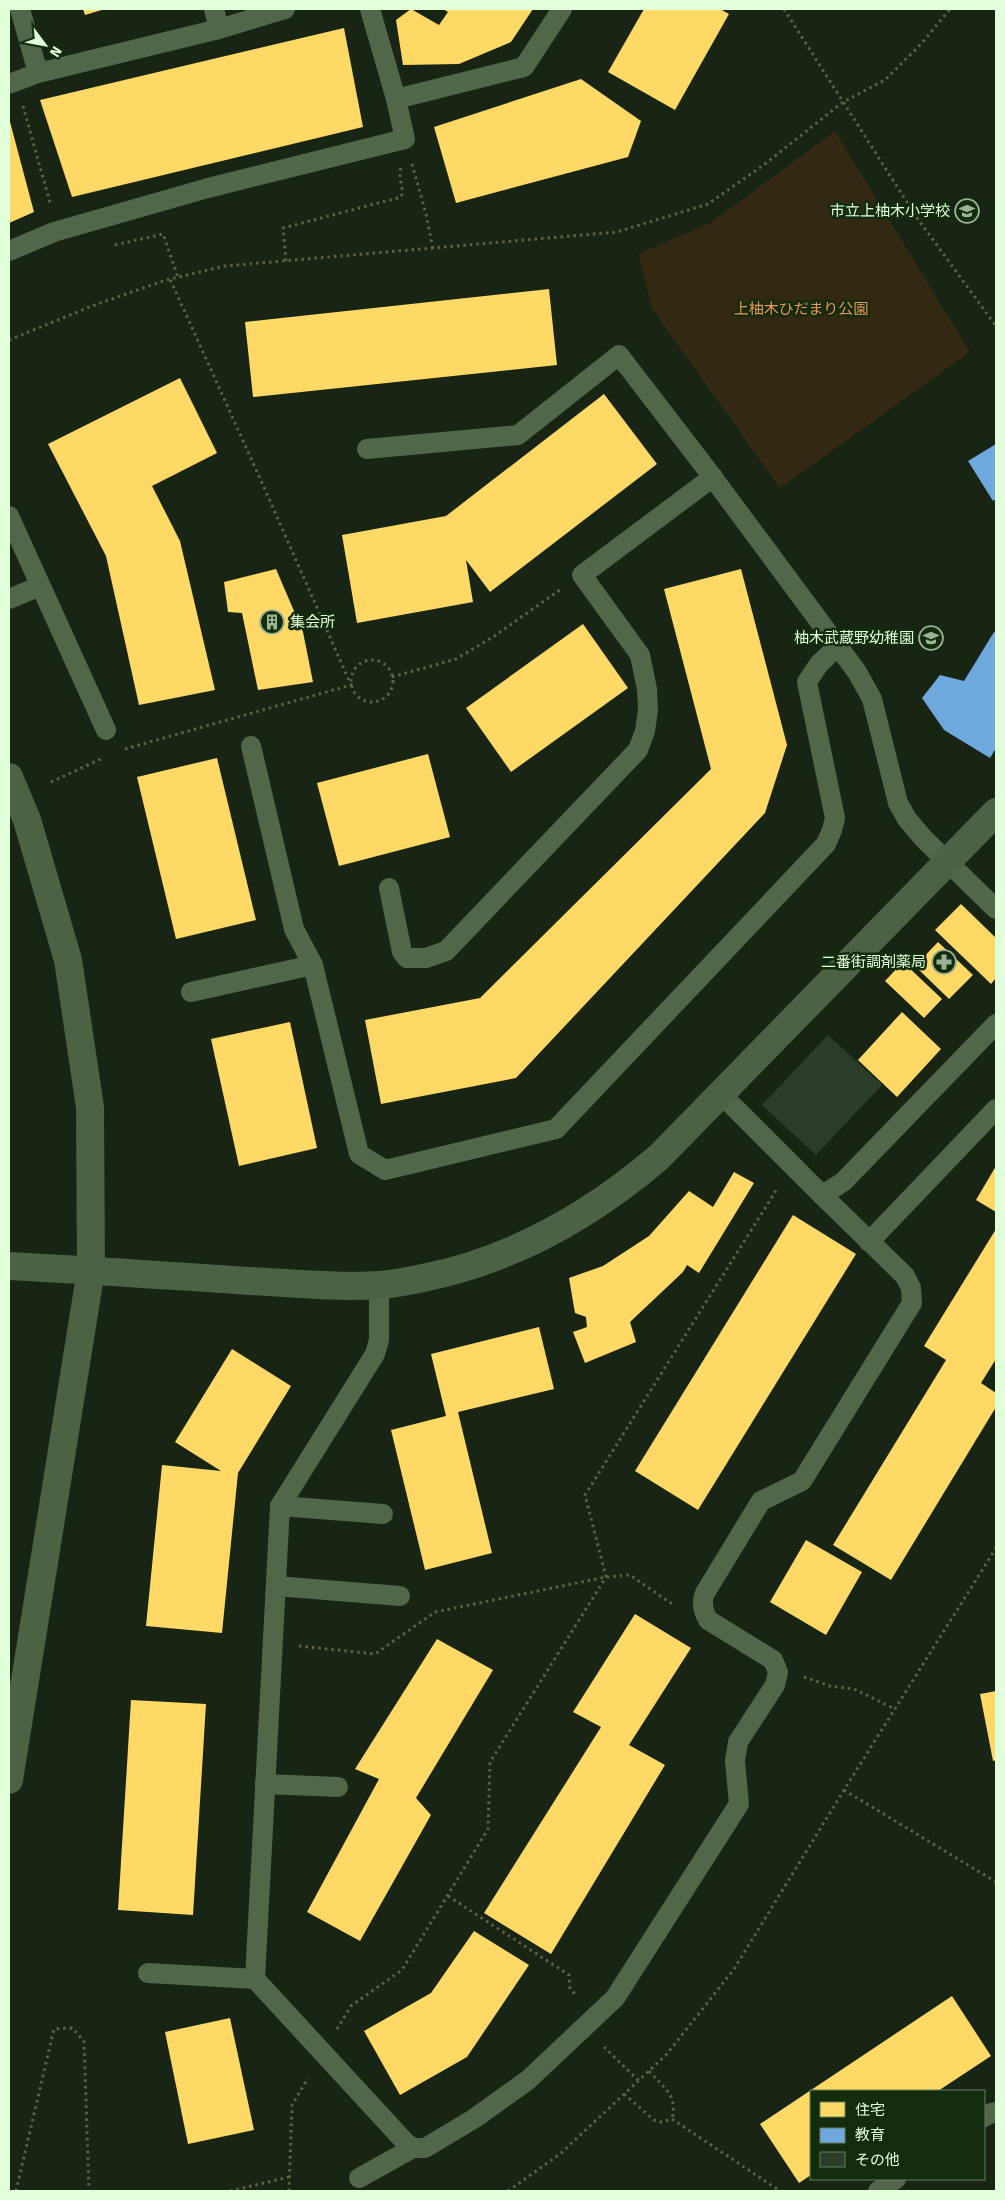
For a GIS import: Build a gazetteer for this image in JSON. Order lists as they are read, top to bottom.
{
  "parks": ["上柚木ひだまり公園"],
  "places": {
    "school or university": ["市立上柚木小学校", "柚木武蔵野幼稚園"],
    "building": ["集会所"],
    "pharmacy": ["二番街調剤薬局"]
  },
  "legend": ["住宅", "教育", "その他"],
  "north": "bottom right"
}
